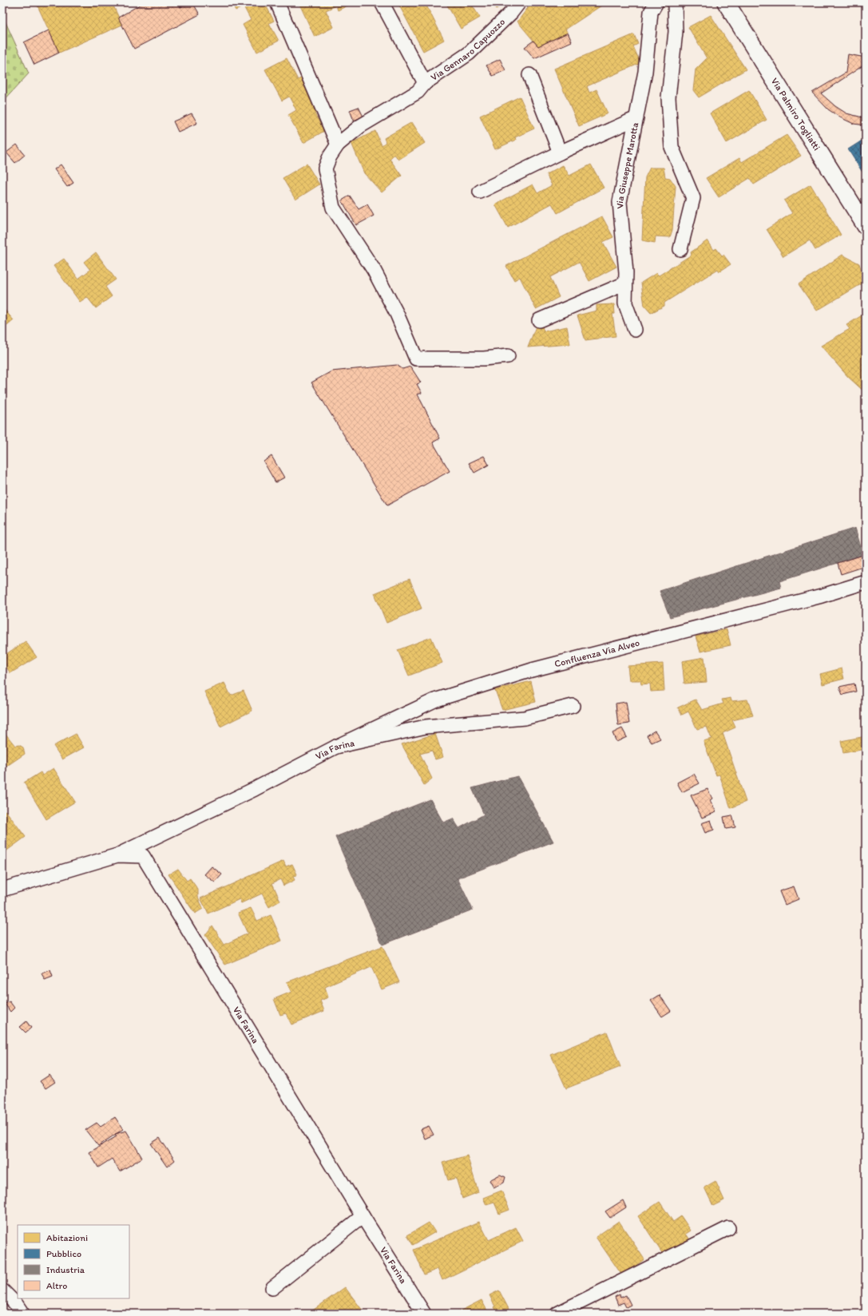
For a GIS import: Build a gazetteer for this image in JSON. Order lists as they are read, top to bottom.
{
  "streets": {
    "street": [
      "Via Gennaro Capuozzo",
      "Via Palmiro Togliatti",
      "Via Giuseppe Marotta",
      "Confluenza Via Alveo",
      "Via Farina"
    ]
  },
  "crossings": [
    ["Confluenza Via Alveo", "Via Farina"]
  ],
  "legend": [
    "Abitazioni",
    "Pubblico",
    "Industria",
    "Altro"
  ]
}
